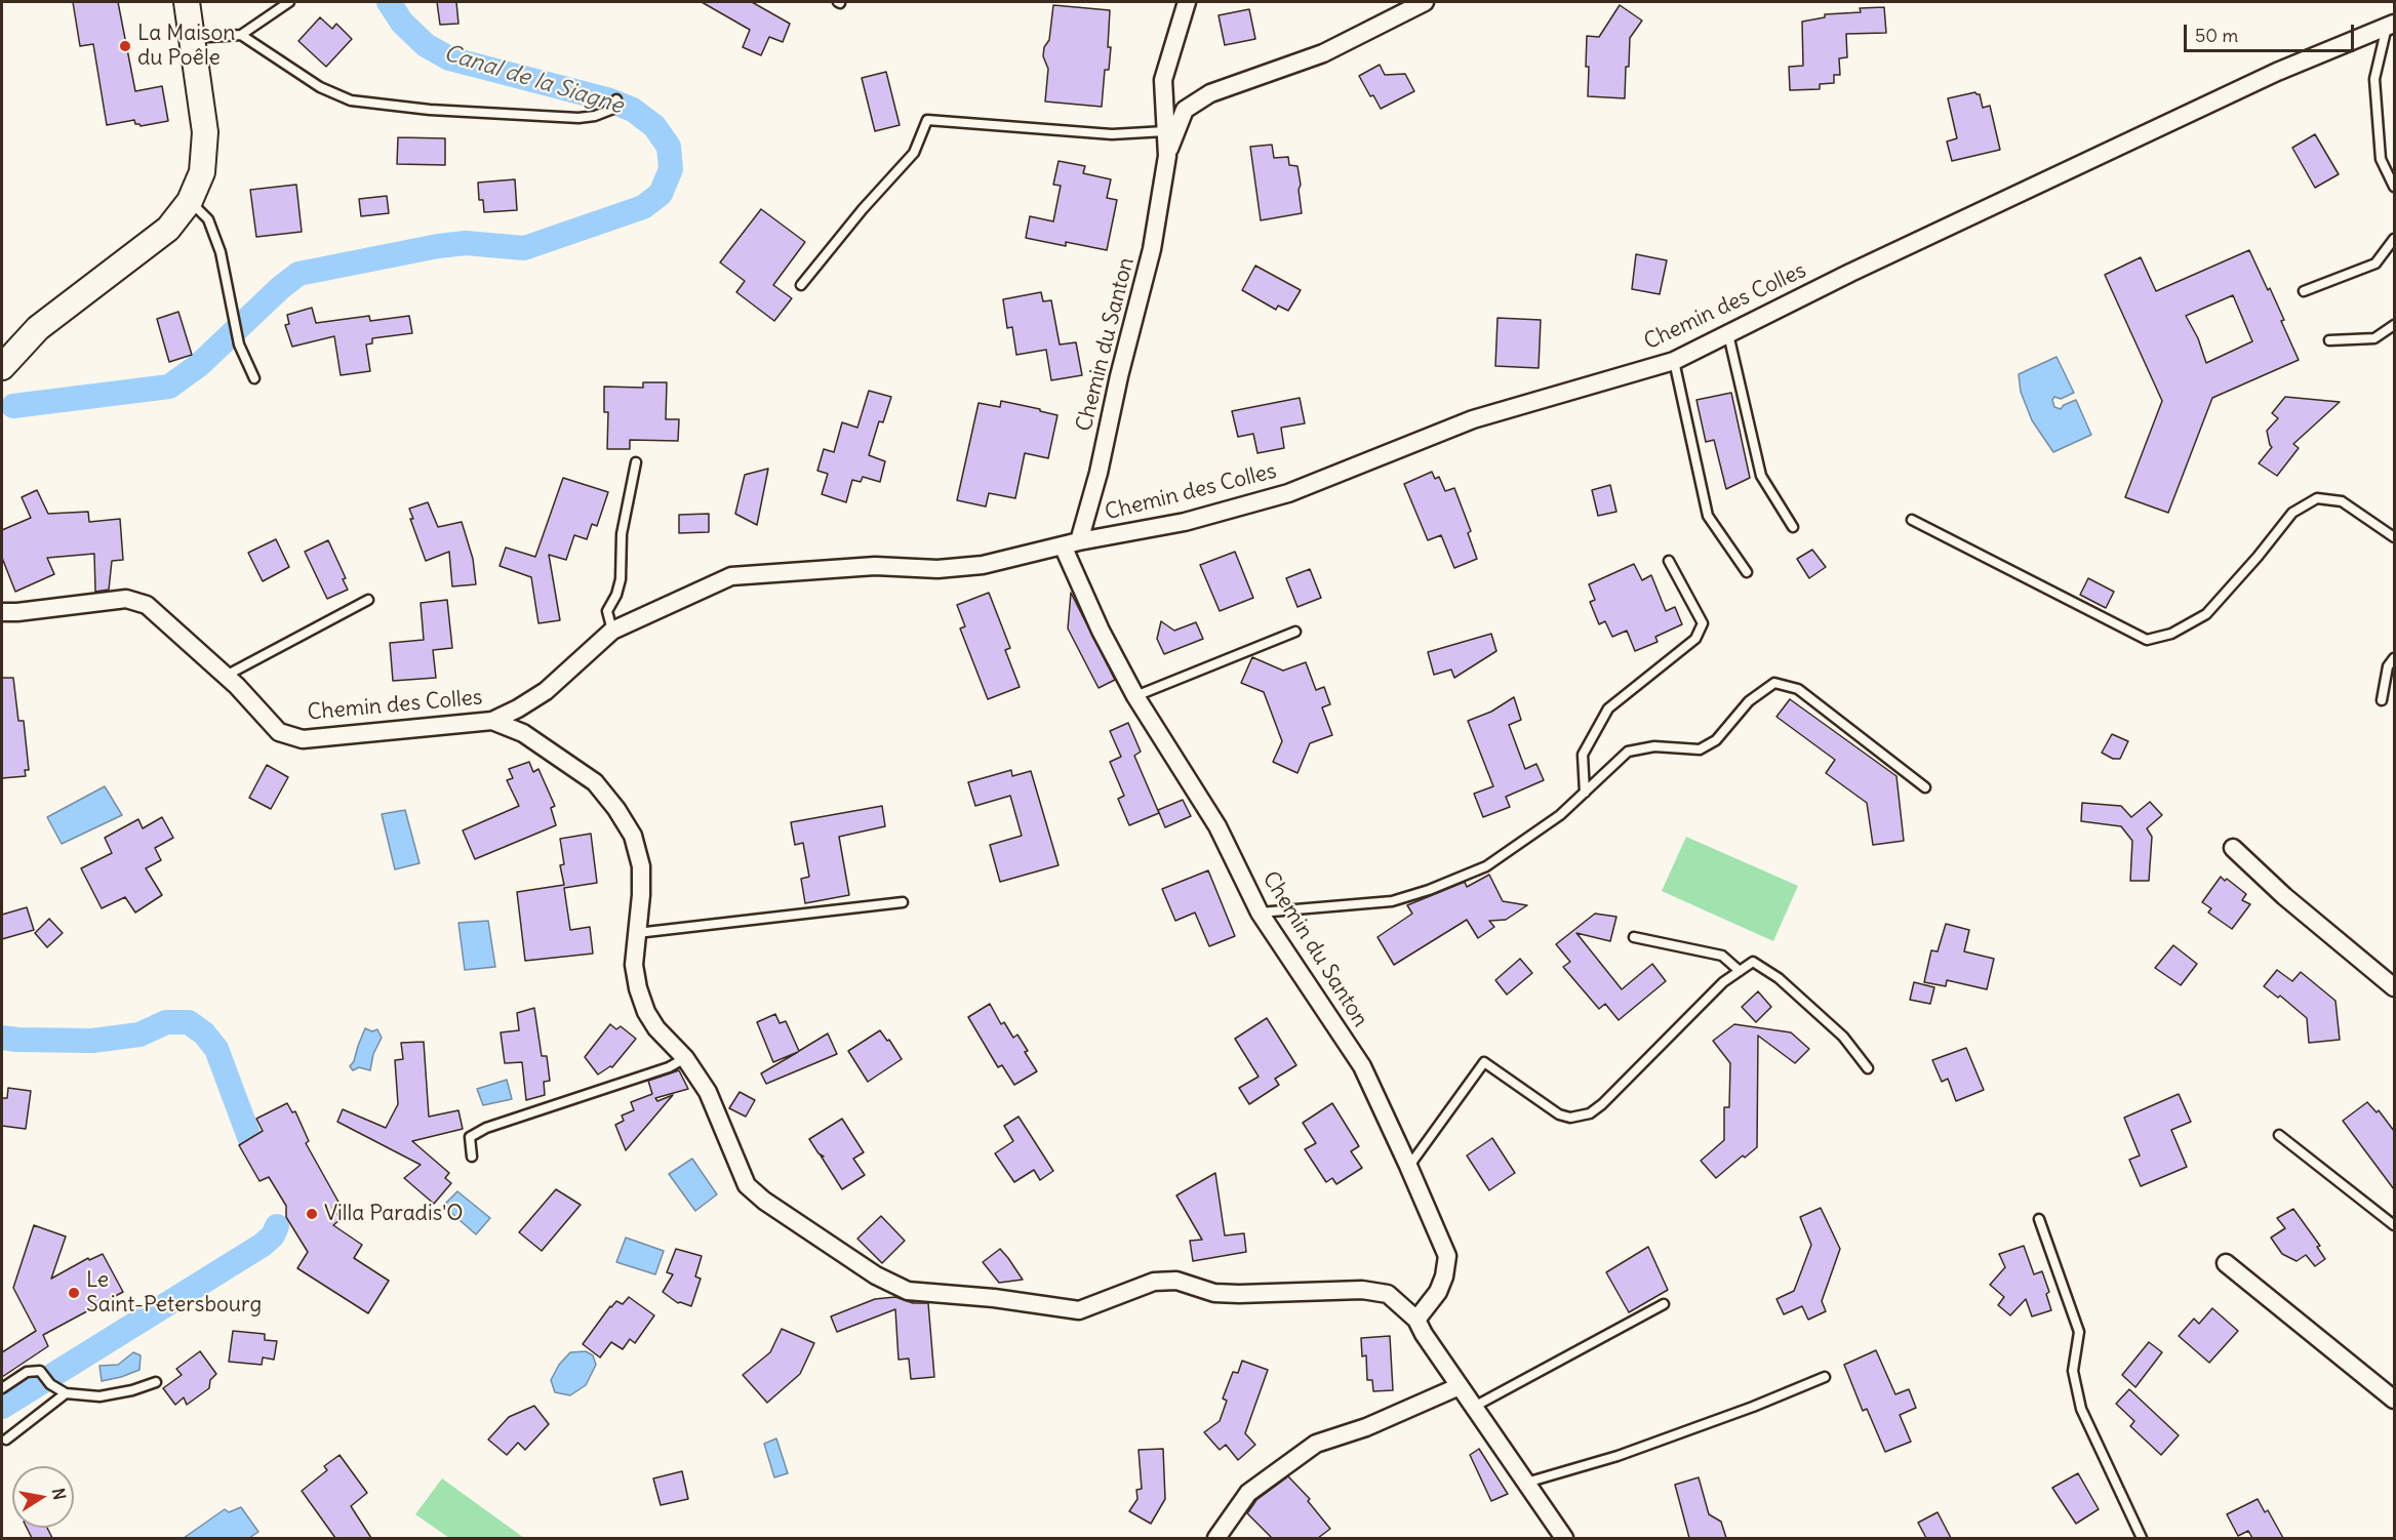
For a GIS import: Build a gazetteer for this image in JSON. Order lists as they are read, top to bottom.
{
  "streets": {
    "street": ["Chemin des Colles", "Chemin du Santon"]
  },
  "crossings": [
    ["Chemin des Colles", "Chemin du Santon"]
  ],
  "water": ["Canal de la Siagne"],
  "places": ["La Maison du Poêle", "Villa Paradis'O", "Le Saint-Petersbourg"],
  "scale_bar": "50 m",
  "north": "right"
}
